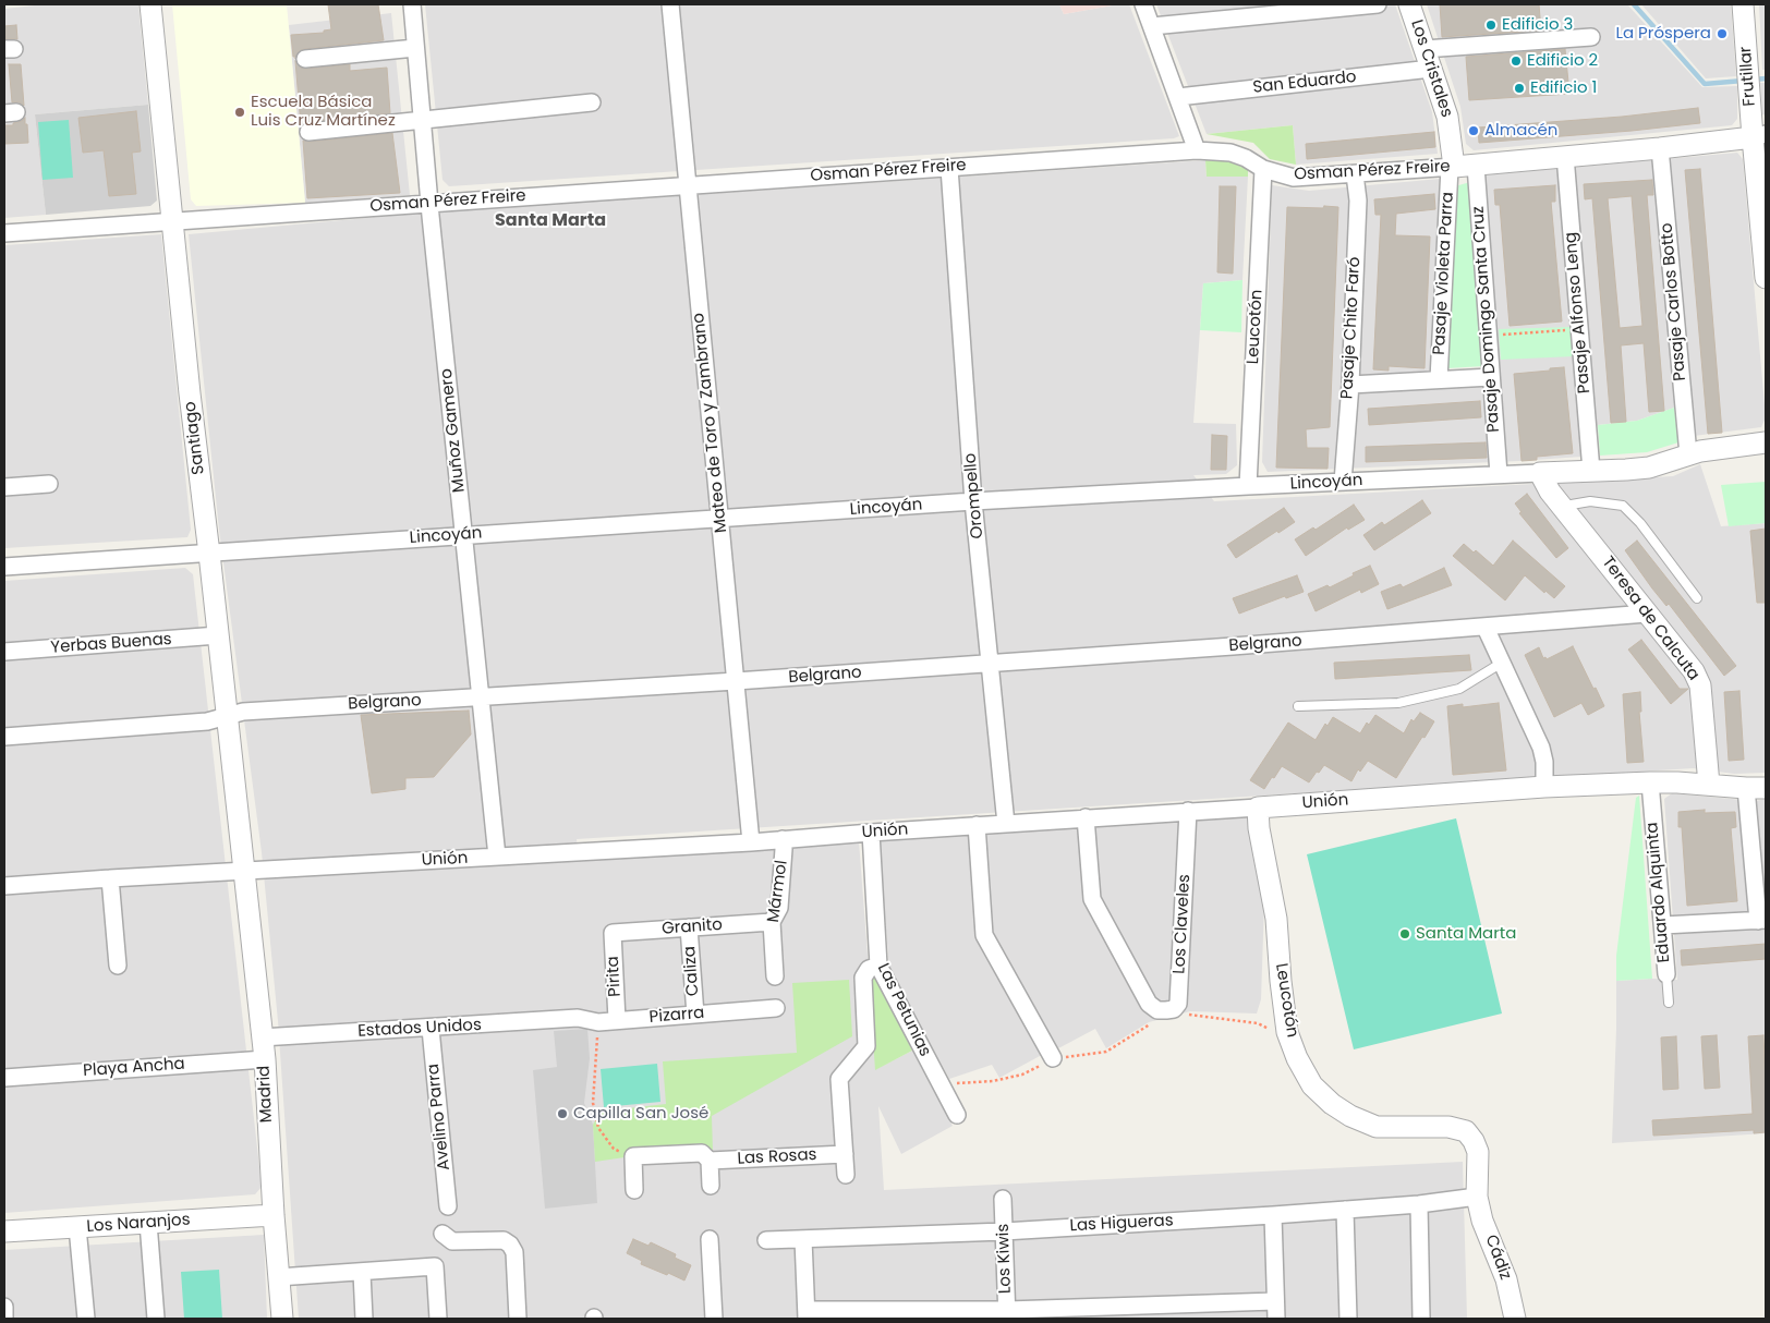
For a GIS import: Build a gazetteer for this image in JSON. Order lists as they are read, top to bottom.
{
  "streets": {
    "street": [
      "Los Cristales",
      "Frutillar",
      "San Eduardo",
      "Osman Pérez Freire",
      "Pasaje Violeta Parra",
      "Pasaje Carlos Botto",
      "Pasaje Alfonso Leng",
      "Pasaje Domingo Santa Cruz",
      "Leucotón",
      "Pasaje Chito Faró",
      "Mateo de Toro y Zambrano",
      "Muñoz Gamero",
      "Santiago",
      "Lincoyán",
      "Orompello",
      "Teresa de Calcuta",
      "Yerbas Buenas",
      "Belgrano",
      "Unión",
      "Mármol",
      "Eduardo Alquinta",
      "Los Claveles",
      "Granito",
      "Caliza",
      "Pirita",
      "Las Petunias",
      "Pizarra",
      "Estados Unidos",
      "Playa Ancha",
      "Madrid",
      "Avelino Parra",
      "Las Rosas",
      "Los Naranjos",
      "Las Higueras",
      "Cádiz",
      "Los Kiwis"
    ]
  },
  "crossings": [
    ["Los Cristales", "San Eduardo"],
    ["Los Cristales", "Osman Pérez Freire"],
    ["Los Cristales", "Pasaje Violeta Parra"],
    ["Frutillar", "Osman Pérez Freire"],
    ["Osman Pérez Freire", "Pasaje Violeta Parra"],
    ["Osman Pérez Freire", "Pasaje Carlos Botto"],
    ["Osman Pérez Freire", "Pasaje Alfonso Leng"],
    ["Osman Pérez Freire", "Pasaje Domingo Santa Cruz"],
    ["Osman Pérez Freire", "Leucotón"],
    ["Osman Pérez Freire", "Pasaje Chito Faró"],
    ["Osman Pérez Freire", "Mateo de Toro y Zambrano"],
    ["Osman Pérez Freire", "Muñoz Gamero"],
    ["Osman Pérez Freire", "Santiago"],
    ["Osman Pérez Freire", "Orompello"],
    ["Pasaje Carlos Botto", "Lincoyán"],
    ["Pasaje Alfonso Leng", "Lincoyán"],
    ["Pasaje Domingo Santa Cruz", "Lincoyán"],
    ["Leucotón", "Lincoyán"],
    ["Leucotón", "Unión"],
    ["Leucotón", "Las Higueras"],
    ["Leucotón", "Cádiz"],
    ["Pasaje Chito Faró", "Lincoyán"],
    ["Mateo de Toro y Zambrano", "Lincoyán"],
    ["Mateo de Toro y Zambrano", "Belgrano"],
    ["Mateo de Toro y Zambrano", "Unión"],
    ["Muñoz Gamero", "Lincoyán"],
    ["Muñoz Gamero", "Belgrano"],
    ["Muñoz Gamero", "Unión"],
    ["Santiago", "Lincoyán"],
    ["Santiago", "Yerbas Buenas"],
    ["Santiago", "Belgrano"],
    ["Santiago", "Unión"],
    ["Santiago", "Madrid"],
    ["Lincoyán", "Orompello"],
    ["Lincoyán", "Teresa de Calcuta"],
    ["Orompello", "Belgrano"],
    ["Orompello", "Unión"],
    ["Teresa de Calcuta", "Belgrano"],
    ["Teresa de Calcuta", "Unión"],
    ["Unión", "Mármol"],
    ["Unión", "Eduardo Alquinta"],
    ["Unión", "Los Claveles"],
    ["Unión", "Las Petunias"],
    ["Unión", "Madrid"],
    ["Mármol", "Granito"],
    ["Granito", "Caliza"],
    ["Granito", "Pirita"],
    ["Caliza", "Pizarra"],
    ["Pirita", "Pizarra"],
    ["Pizarra", "Estados Unidos"],
    ["Estados Unidos", "Madrid"],
    ["Estados Unidos", "Avelino Parra"],
    ["Playa Ancha", "Madrid"],
    ["Madrid", "Los Naranjos"],
    ["Las Higueras", "Cádiz"],
    ["Las Higueras", "Los Kiwis"]
  ],
  "districts": ["Santa Marta"],
  "places": [
    "Edificio 3",
    "La Próspera",
    "Edificio 2",
    "Edificio 1",
    "Escuela Básica Luis Cruz Martínez",
    "Almacén",
    "Santa Marta",
    "Capilla San José"
  ]
}
